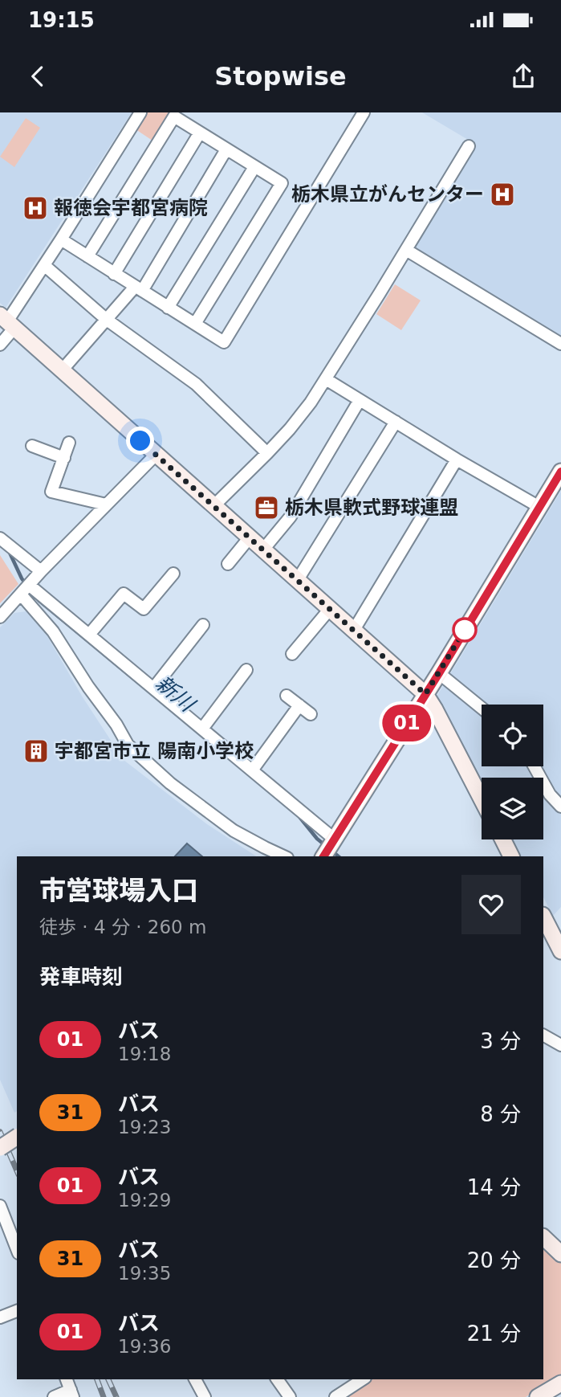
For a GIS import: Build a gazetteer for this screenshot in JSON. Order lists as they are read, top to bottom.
{
  "water": ["新川"],
  "places": {
    "hospital": ["栃木県立がんセンター", "報徳会宇都宮病院"],
    "office": ["栃木県軟式野球連盟"],
    "building": ["宇都宮市立 陽南小学校"]
  },
  "lines": ["bus line 01"],
  "page": {
    "status": "19:15",
    "header": "Stopwise",
    "on_map": "01",
    "heading": [
      ["市営球場入口", "徒歩 · 4 分 · 260 m"],
      "発車時刻"
    ],
    "list": [
      {
        "mark": "01",
        "name": "バス",
        "note": "19:18",
        "value": "3 分"
      },
      {
        "mark": "31",
        "name": "バス",
        "note": "19:23",
        "value": "8 分"
      },
      {
        "mark": "01",
        "name": "バス",
        "note": "19:29",
        "value": "14 分"
      },
      {
        "mark": "31",
        "name": "バス",
        "note": "19:35",
        "value": "20 分"
      },
      {
        "mark": "01",
        "name": "バス",
        "note": "19:36",
        "value": "21 分"
      }
    ]
  }
}
